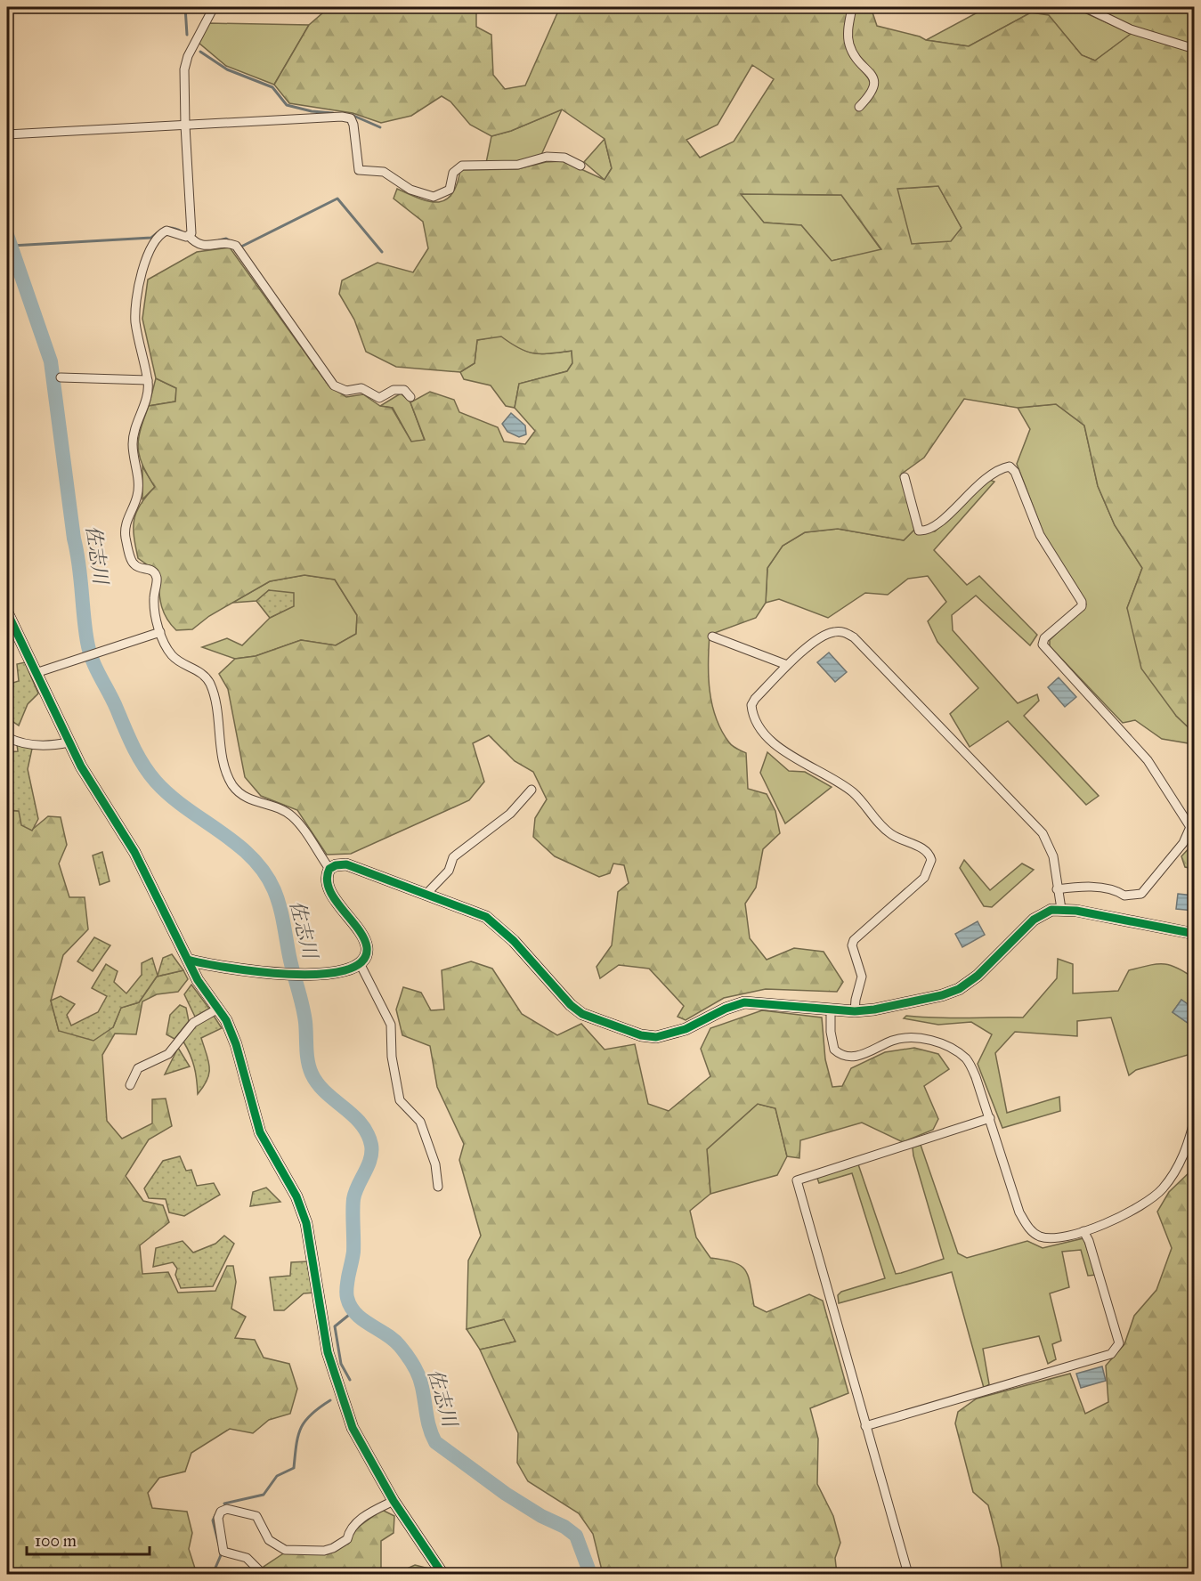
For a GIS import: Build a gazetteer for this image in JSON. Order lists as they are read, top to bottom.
{
  "water": ["佐志川"],
  "scale_bar": "100 m"
}
